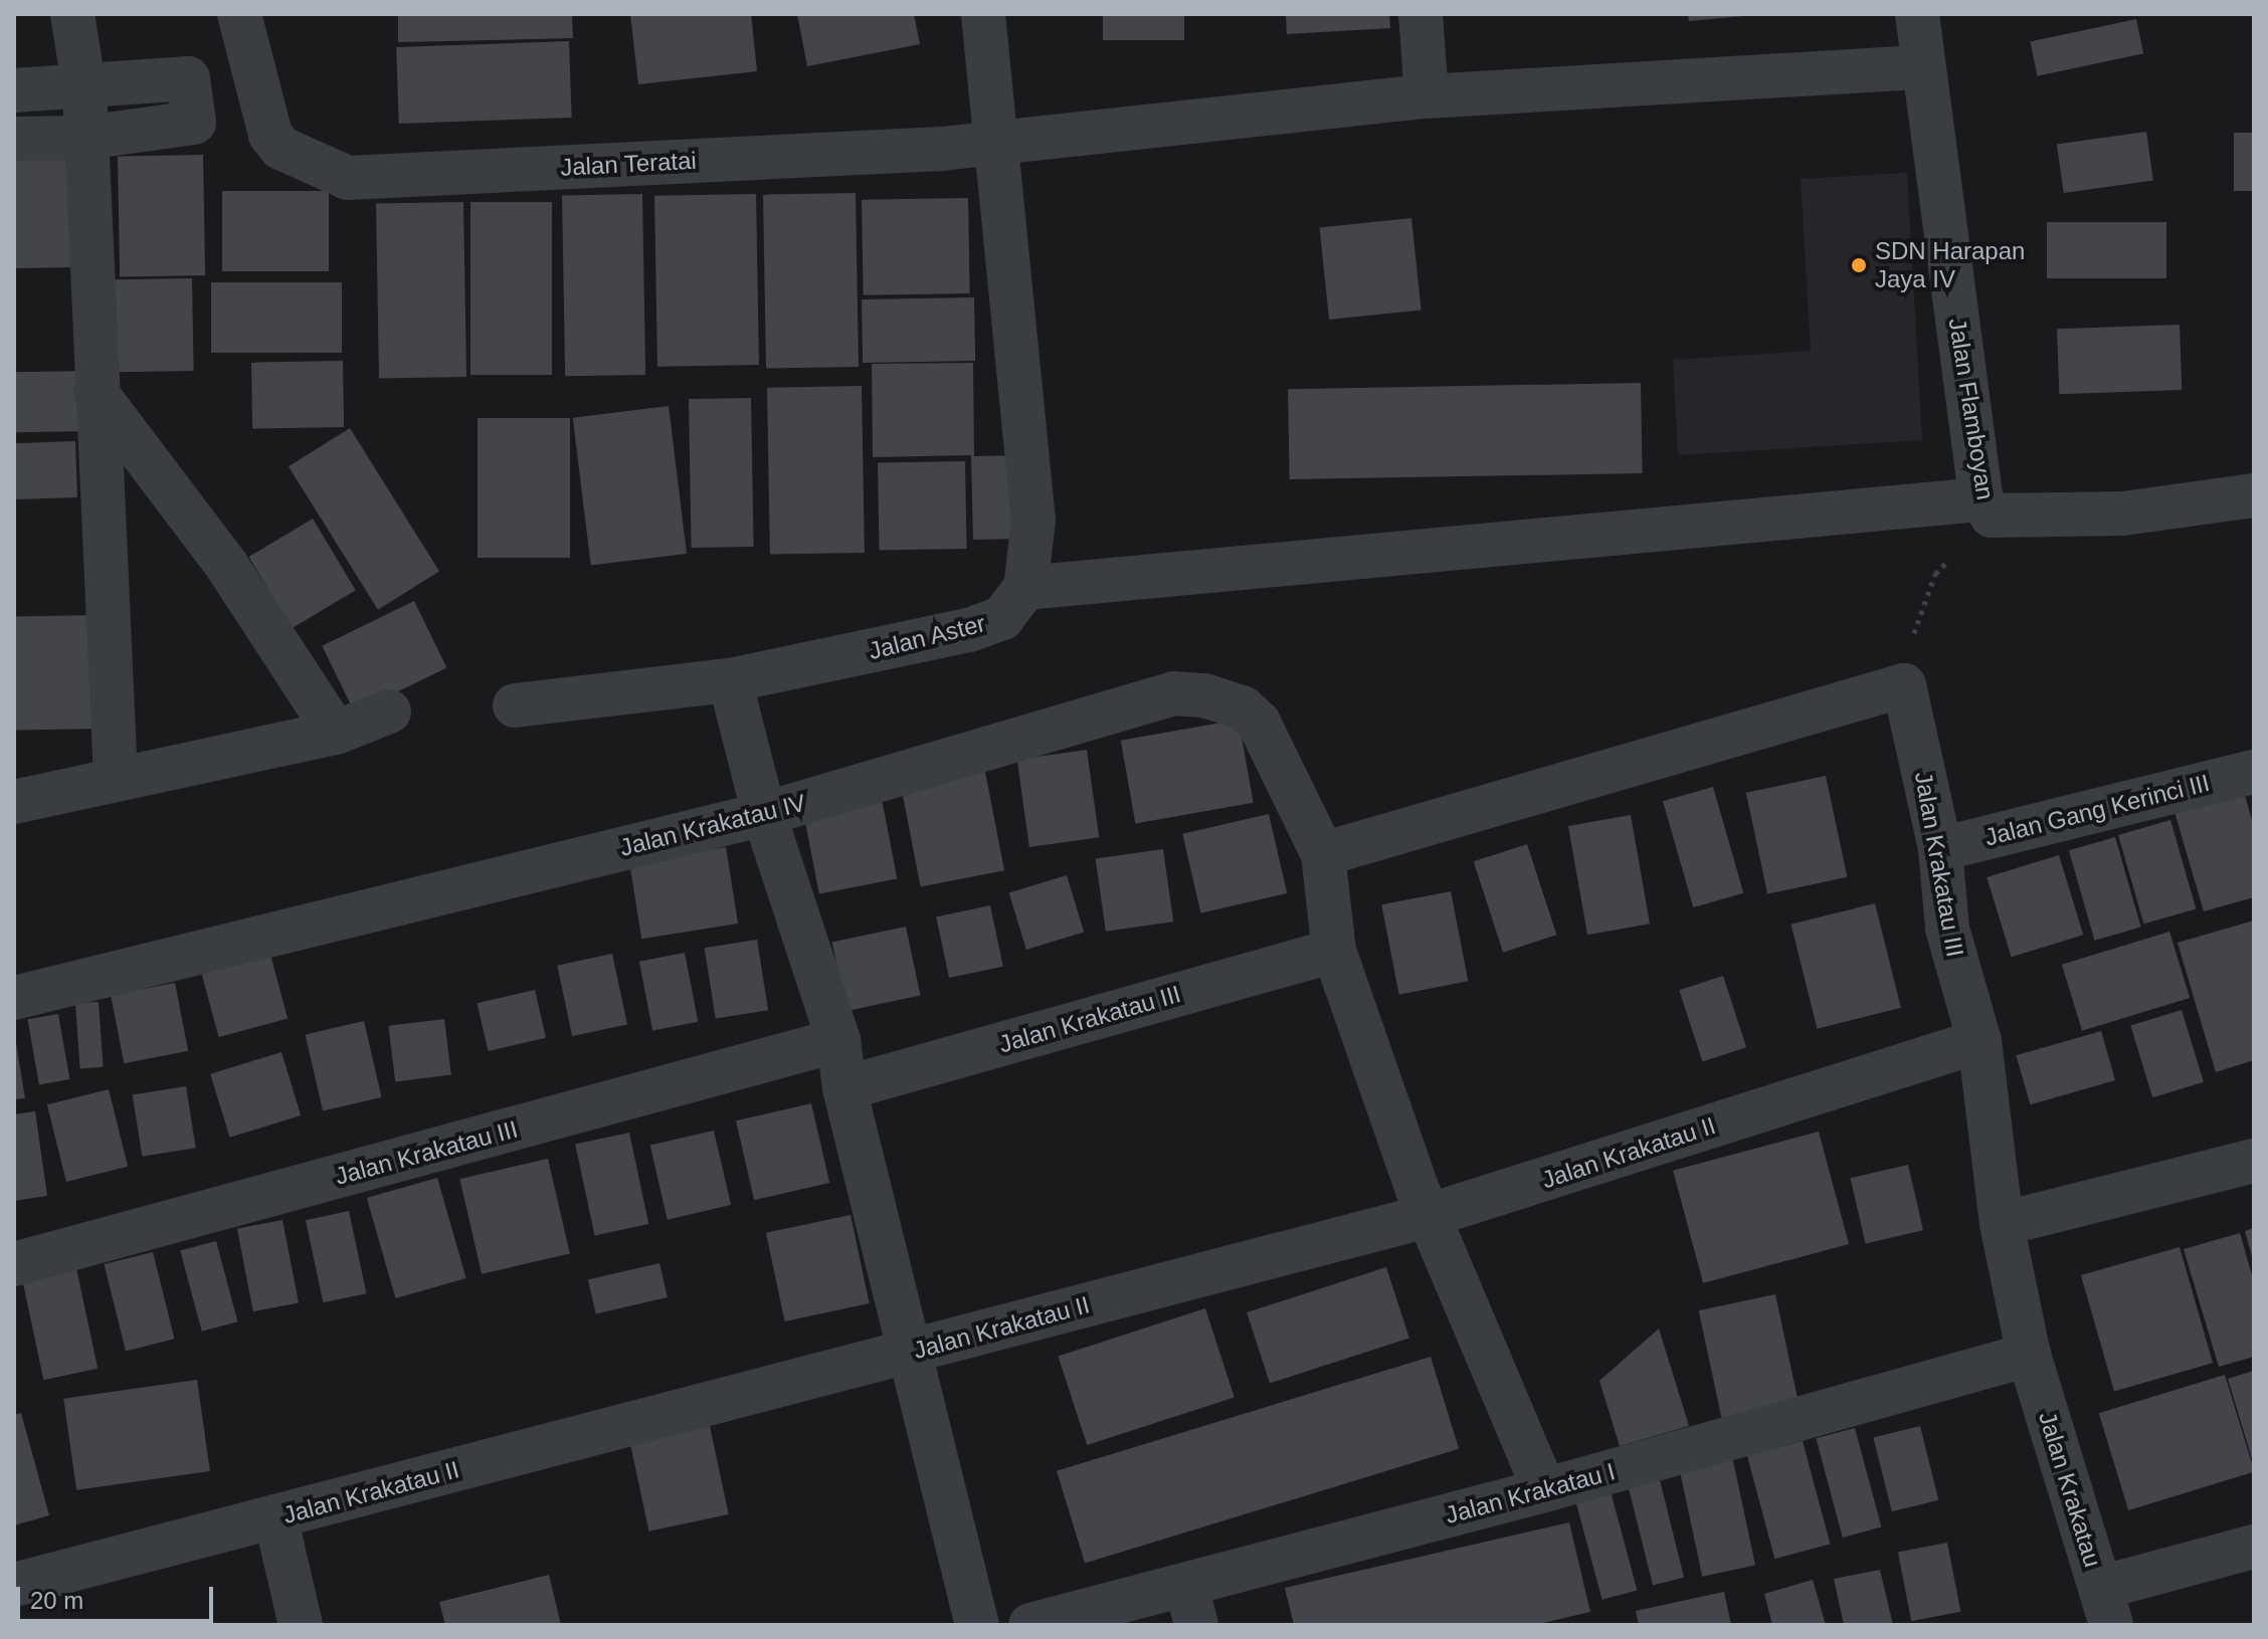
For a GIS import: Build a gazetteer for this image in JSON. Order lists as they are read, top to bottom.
{
  "streets": {
    "street": [
      "Jalan Teratai",
      "Jalan Flamboyan",
      "Jalan Aster",
      "Jalan Gang Kerinci III",
      "Jalan Krakatau IV",
      "Jalan Krakatau III",
      "Jalan Krakatau II",
      "Jalan Krakatau",
      "Jalan Krakatau I"
    ]
  },
  "crossings": [
    ["Jalan Teratai", "Jalan Flamboyan"],
    ["Jalan Gang Kerinci III", "Jalan Krakatau III"],
    ["Jalan Krakatau IV", "Jalan Krakatau III"],
    ["Jalan Krakatau IV", "Jalan Krakatau II"],
    ["Jalan Krakatau IV", "Jalan Krakatau I"],
    ["Jalan Krakatau III", "Jalan Krakatau II"],
    ["Jalan Krakatau III", "Jalan Krakatau"],
    ["Jalan Krakatau III", "Jalan Krakatau I"],
    ["Jalan Krakatau", "Jalan Krakatau I"]
  ],
  "places": ["SDN Harapan Jaya IV"],
  "scale_bar": "20 m"
}
